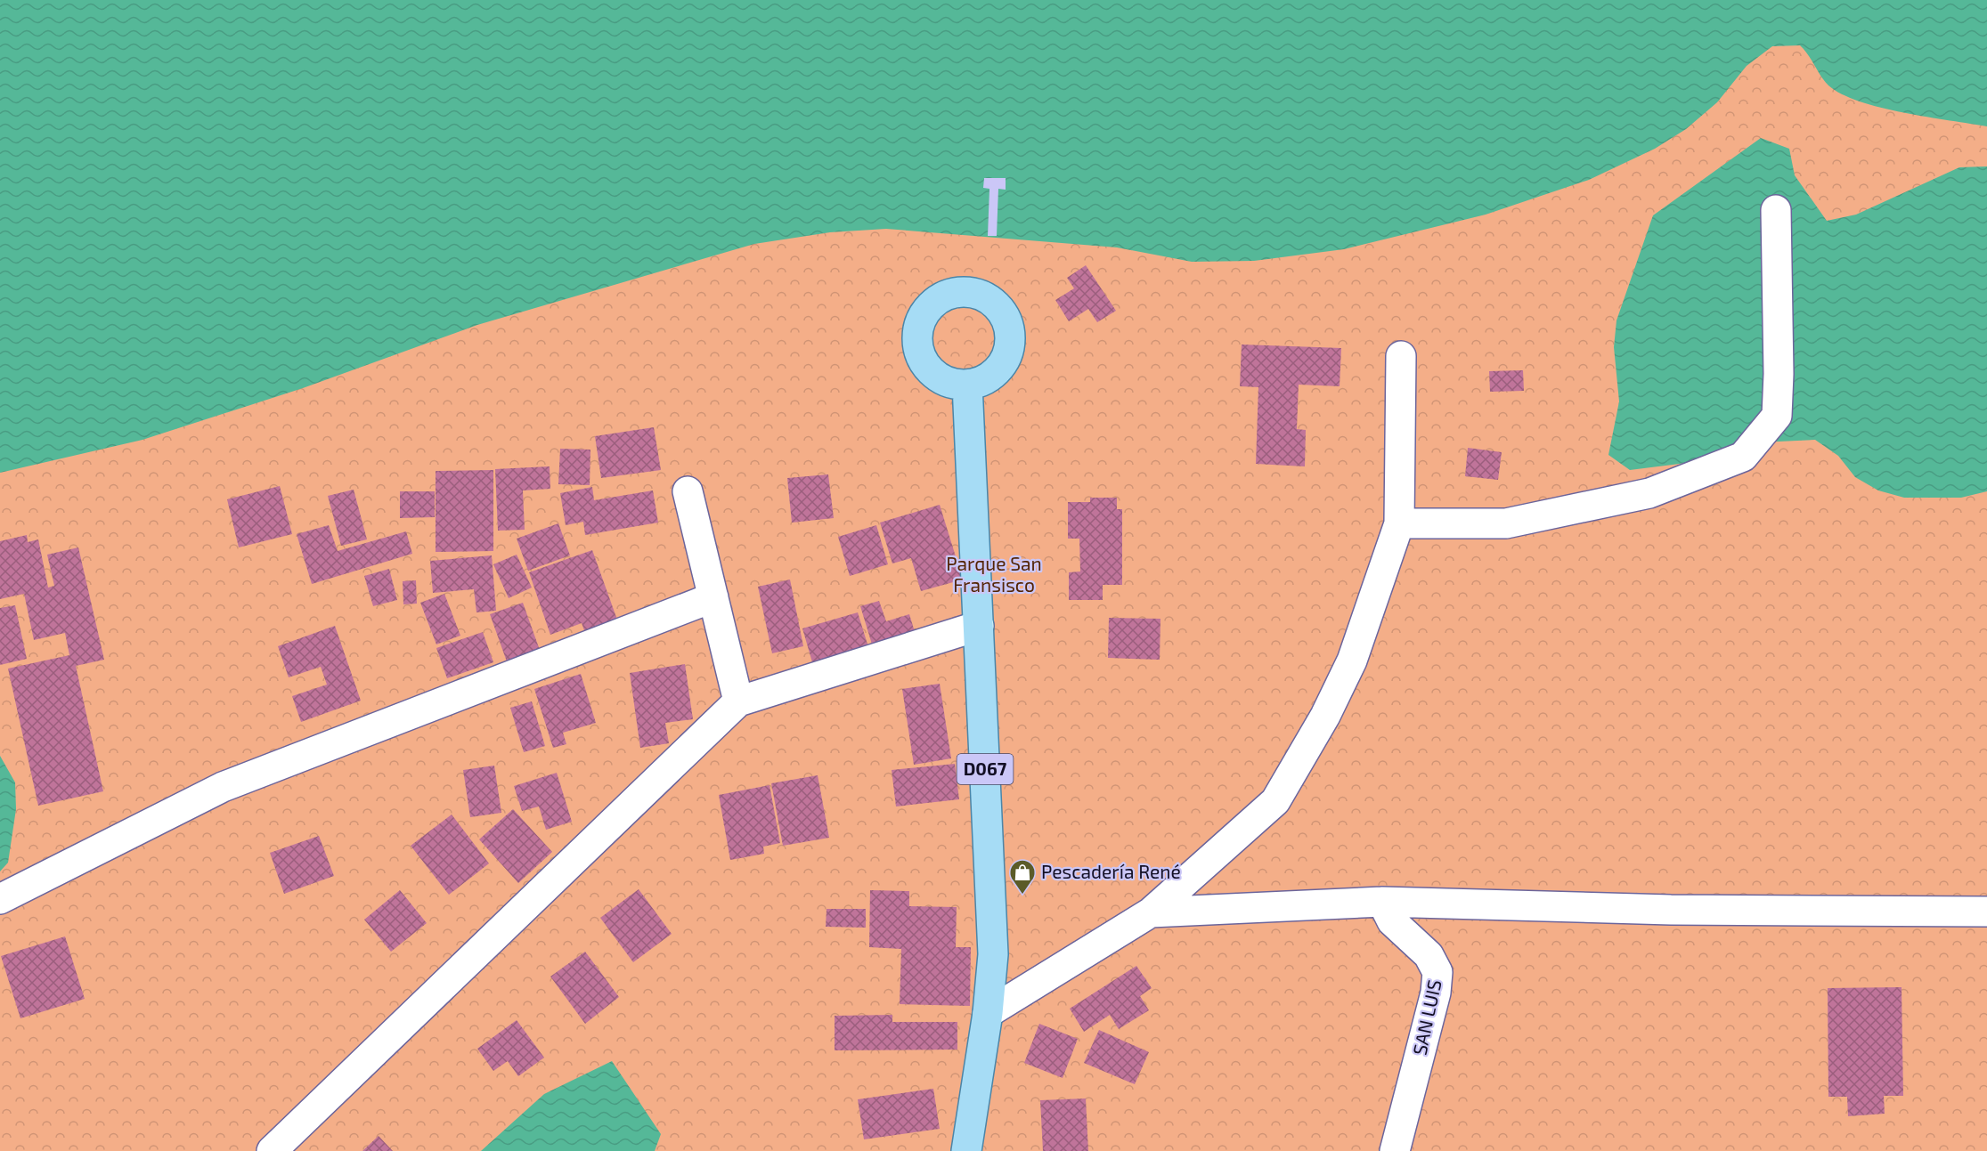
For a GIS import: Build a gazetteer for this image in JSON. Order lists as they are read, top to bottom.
{
  "streets": {
    "main road": ["D067"],
    "street": ["SAN LUIS"]
  },
  "parks": ["Parque San Fransisco"],
  "places": {
    "shop": ["Pescadería René"]
  }
}
